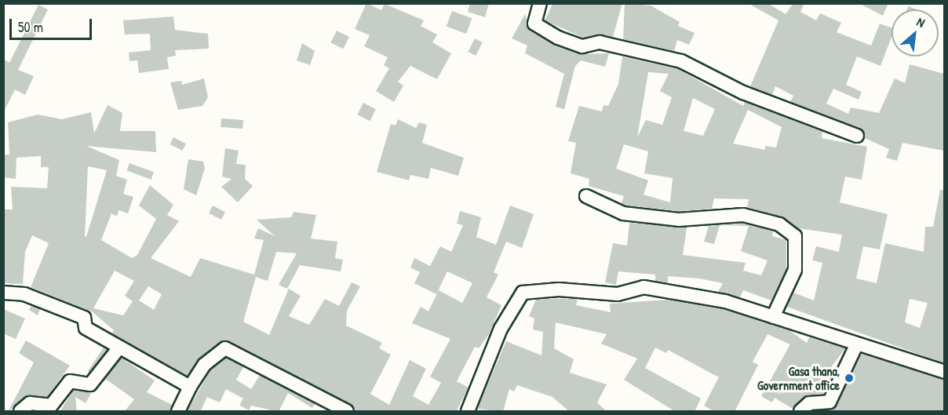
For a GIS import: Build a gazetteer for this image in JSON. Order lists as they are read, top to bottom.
{
  "places": ["Gasa thana, Government office"],
  "scale_bar": "50 m",
  "north": "top right"
}
